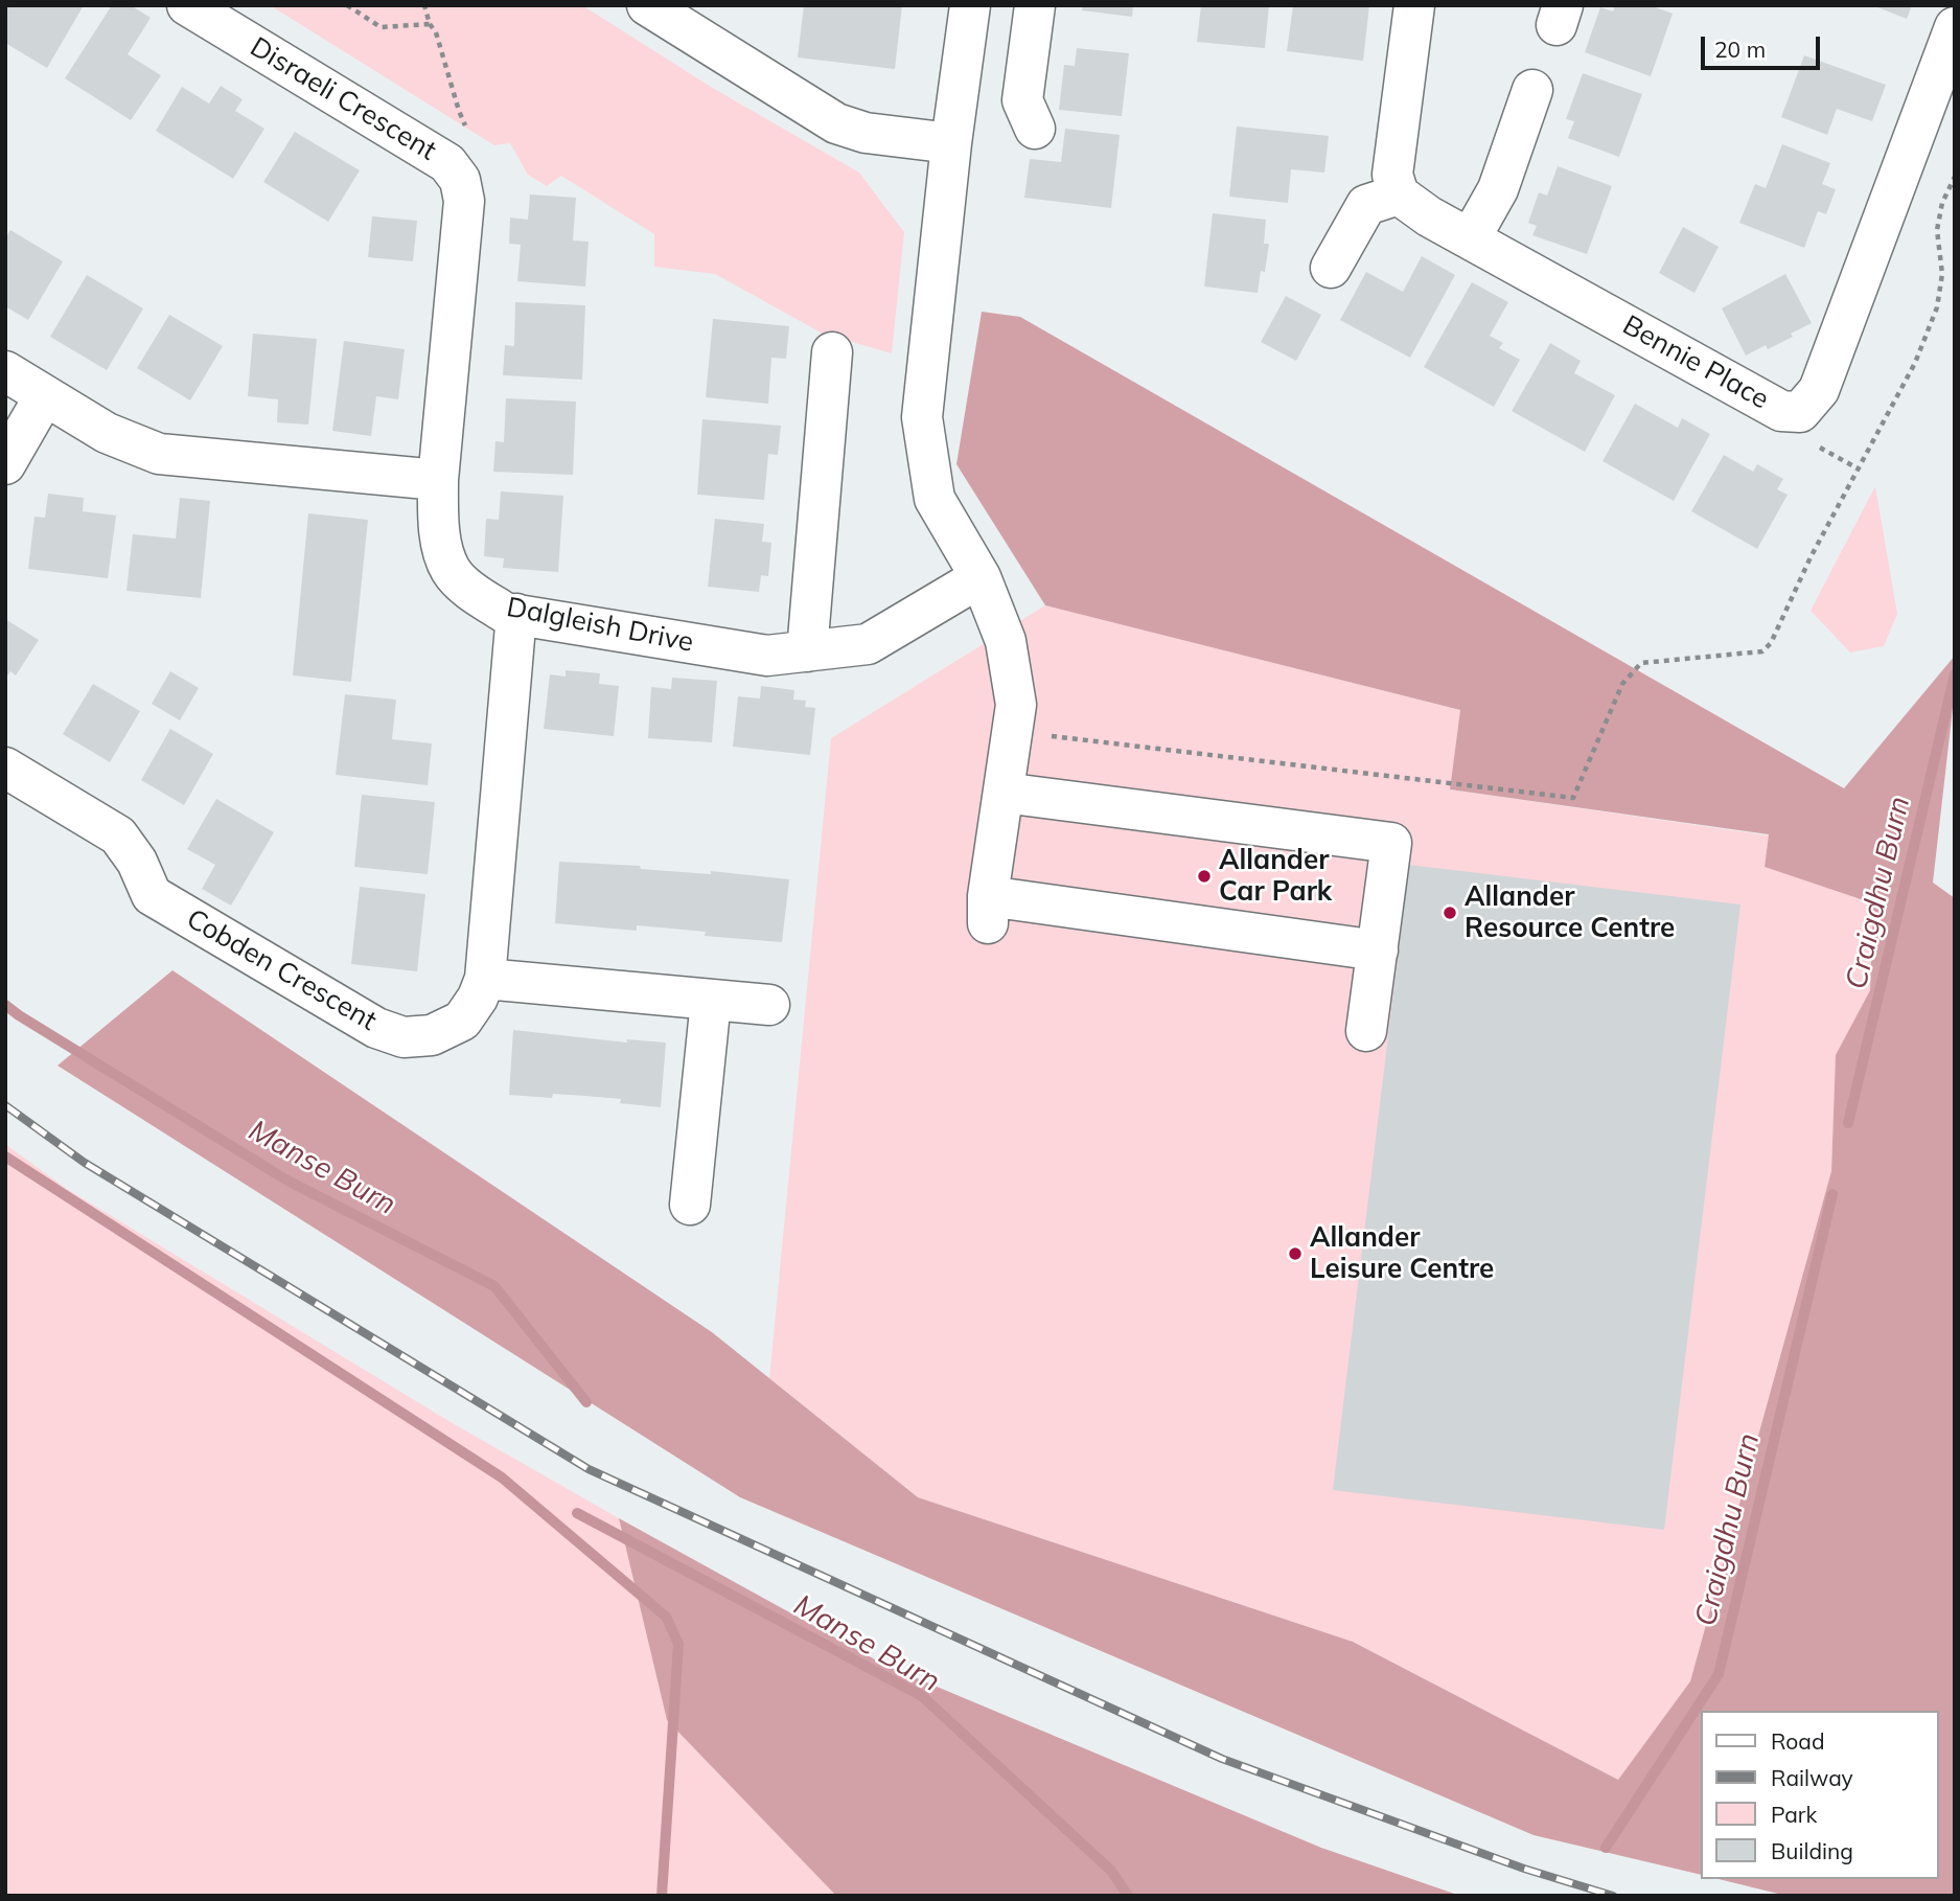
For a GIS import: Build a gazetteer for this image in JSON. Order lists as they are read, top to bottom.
{
  "streets": {
    "street": [
      "Disraeli Crescent",
      "Bennie Place",
      "Dalgleish Drive",
      "Cobden Crescent"
    ]
  },
  "crossings": [
    ["Disraeli Crescent", "Dalgleish Drive"],
    ["Dalgleish Drive", "Cobden Crescent"]
  ],
  "water": ["Craigdhu Burn", "Manse Burn"],
  "places": ["Allander Car Park", "Allander Resource Centre", "Allander Leisure Centre"],
  "legend": [
    "Road",
    "Railway",
    "Park",
    "Building"
  ],
  "scale_bar": "20 m"
}
